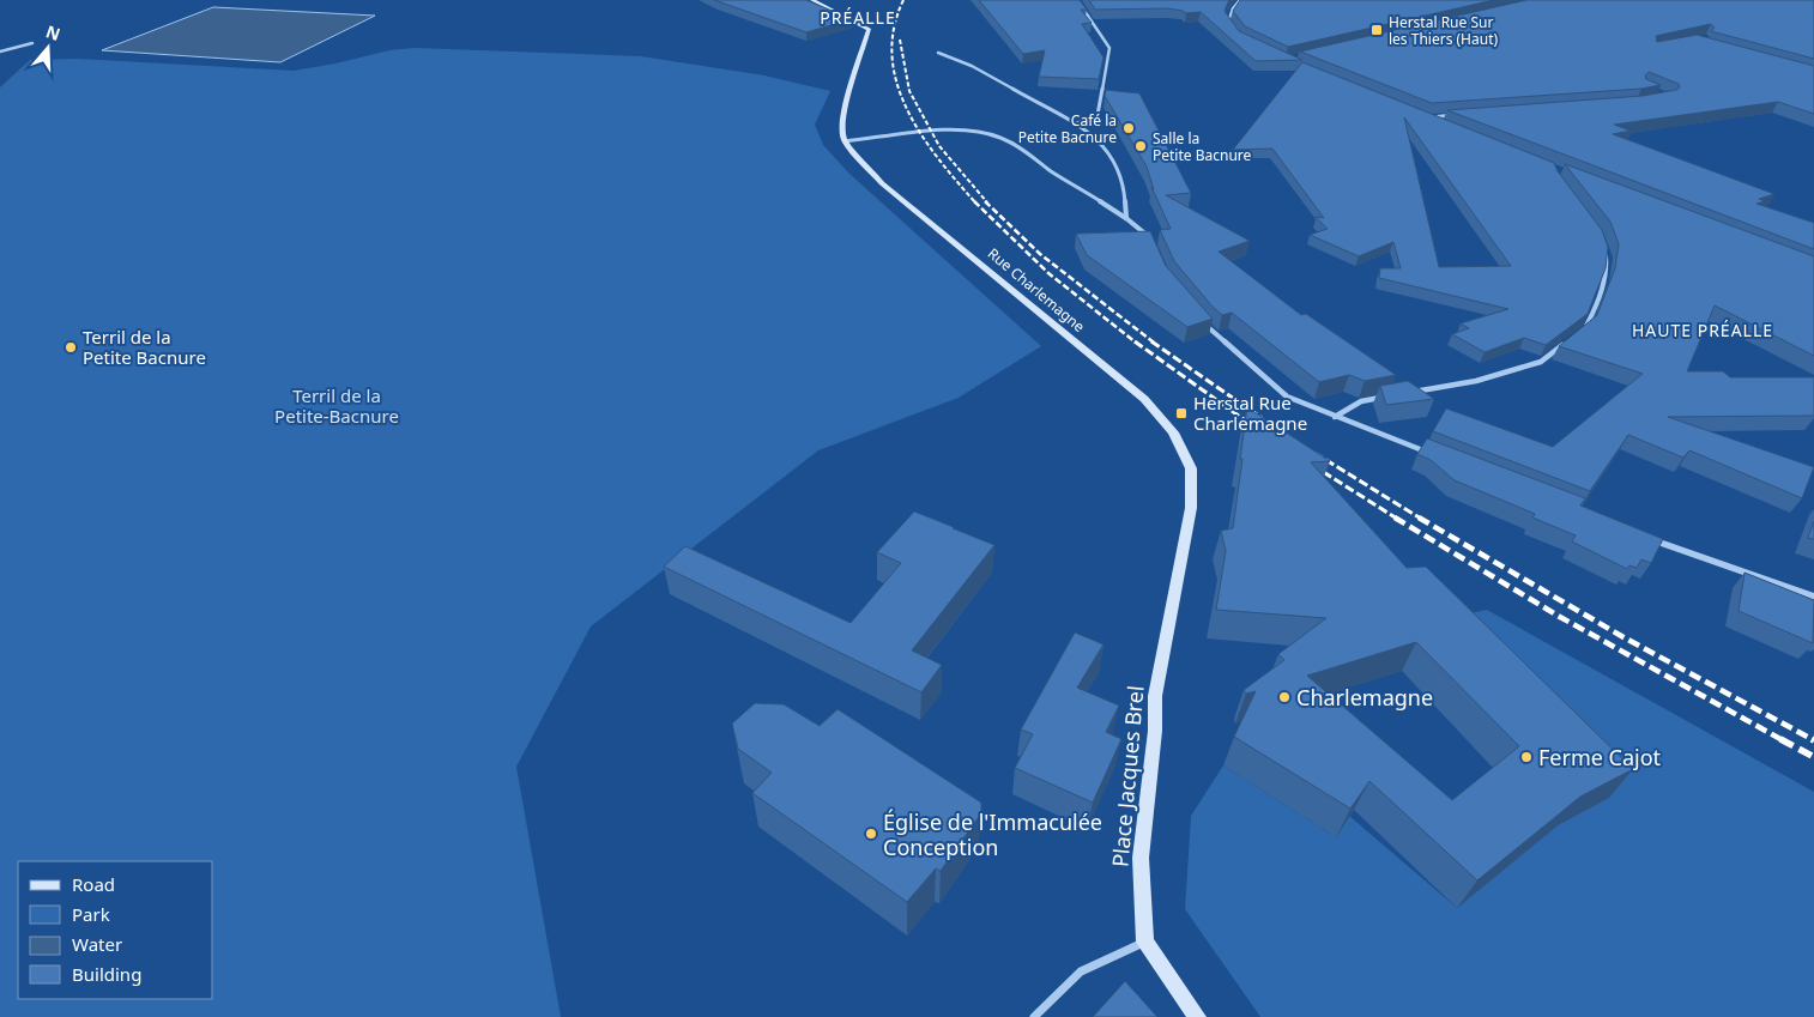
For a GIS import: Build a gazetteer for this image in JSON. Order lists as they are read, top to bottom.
{
  "streets": {
    "street": ["Rue Charlemagne", "Place Jacques Brel"]
  },
  "crossings": [
    ["Rue Charlemagne", "Place Jacques Brel"]
  ],
  "districts": ["PRÉALLE", "HAUTE PRÉALLE"],
  "parks": ["Terril de la Petite-Bacnure"],
  "places": {
    "transit": ["Herstal Rue Sur les Thiers (Haut)", "Herstal Rue Charlemagne"],
    "other": [
      "Café la Petite Bacnure",
      "Salle la Petite Bacnure",
      "Terril de la Petite Bacnure",
      "Charlemagne",
      "Ferme Cajot",
      "Église de l'Immaculée Conception"
    ]
  },
  "legend": [
    "Road",
    "Park",
    "Water",
    "Building"
  ],
  "north": "top"
}
